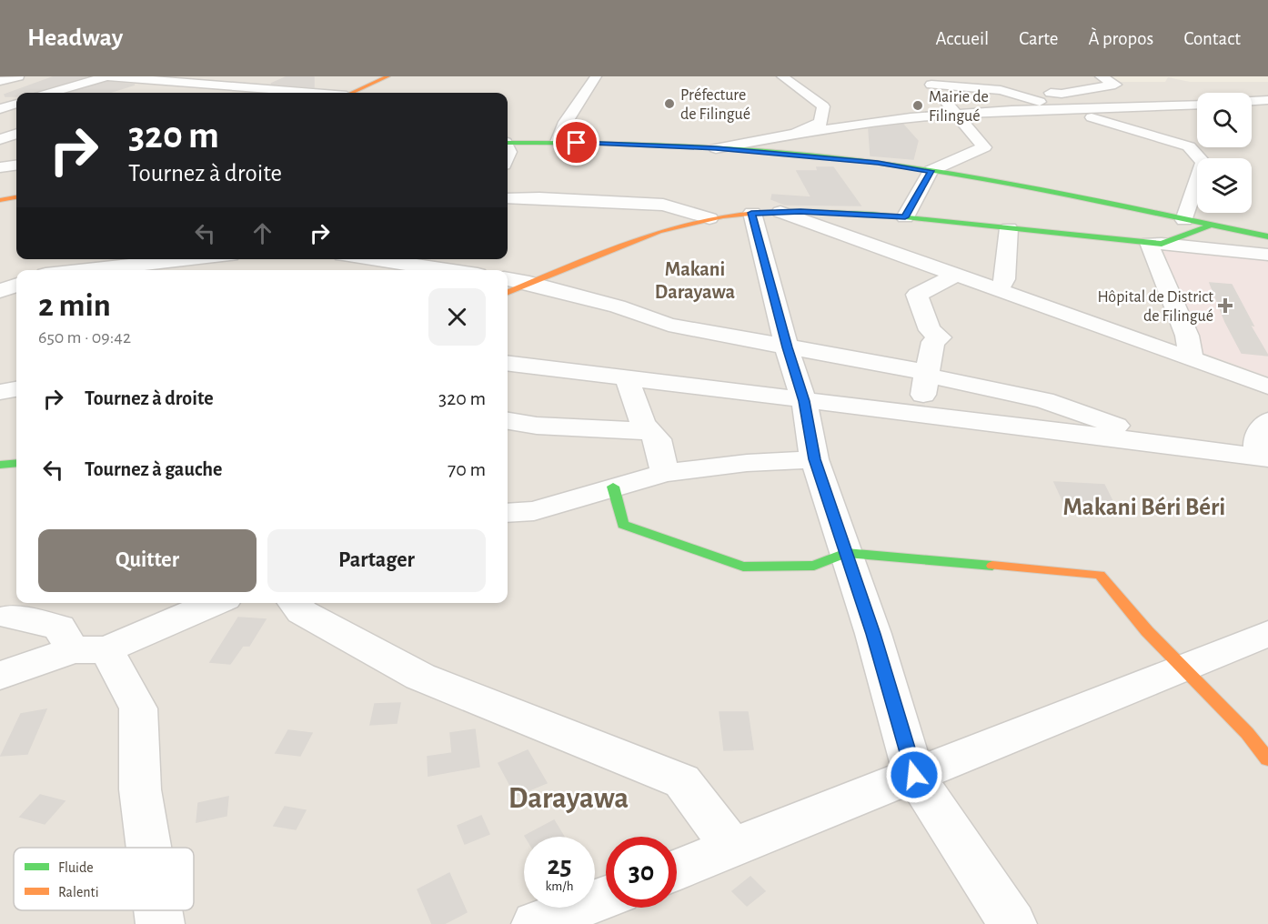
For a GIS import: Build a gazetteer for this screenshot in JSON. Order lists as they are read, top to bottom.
{
  "districts": ["Makani Darayawa", "Makani Béri Béri", "Darayawa"],
  "places": {
    "other": ["Préfecture de Filingué", "Mairie de Filingué"],
    "health": ["Hôpital de District de Filingué"]
  },
  "legend": ["Fluide", "Ralenti"],
  "page": {
    "header": "Headway",
    "nav": [
      "Accueil",
      "Carte",
      "À propos",
      "Contact"
    ],
    "turn": ["320 m", "Tournez à droite"],
    "heading": ["2 min", "650 m · 09:42"],
    "list": [
      {
        "name": "Tournez à droite",
        "value": "320 m"
      },
      {
        "name": "Tournez à gauche",
        "value": "70 m"
      }
    ],
    "buttons": ["Quitter", "Partager"],
    "speed": "25 km/h",
    "limit": "30"
  }
}
